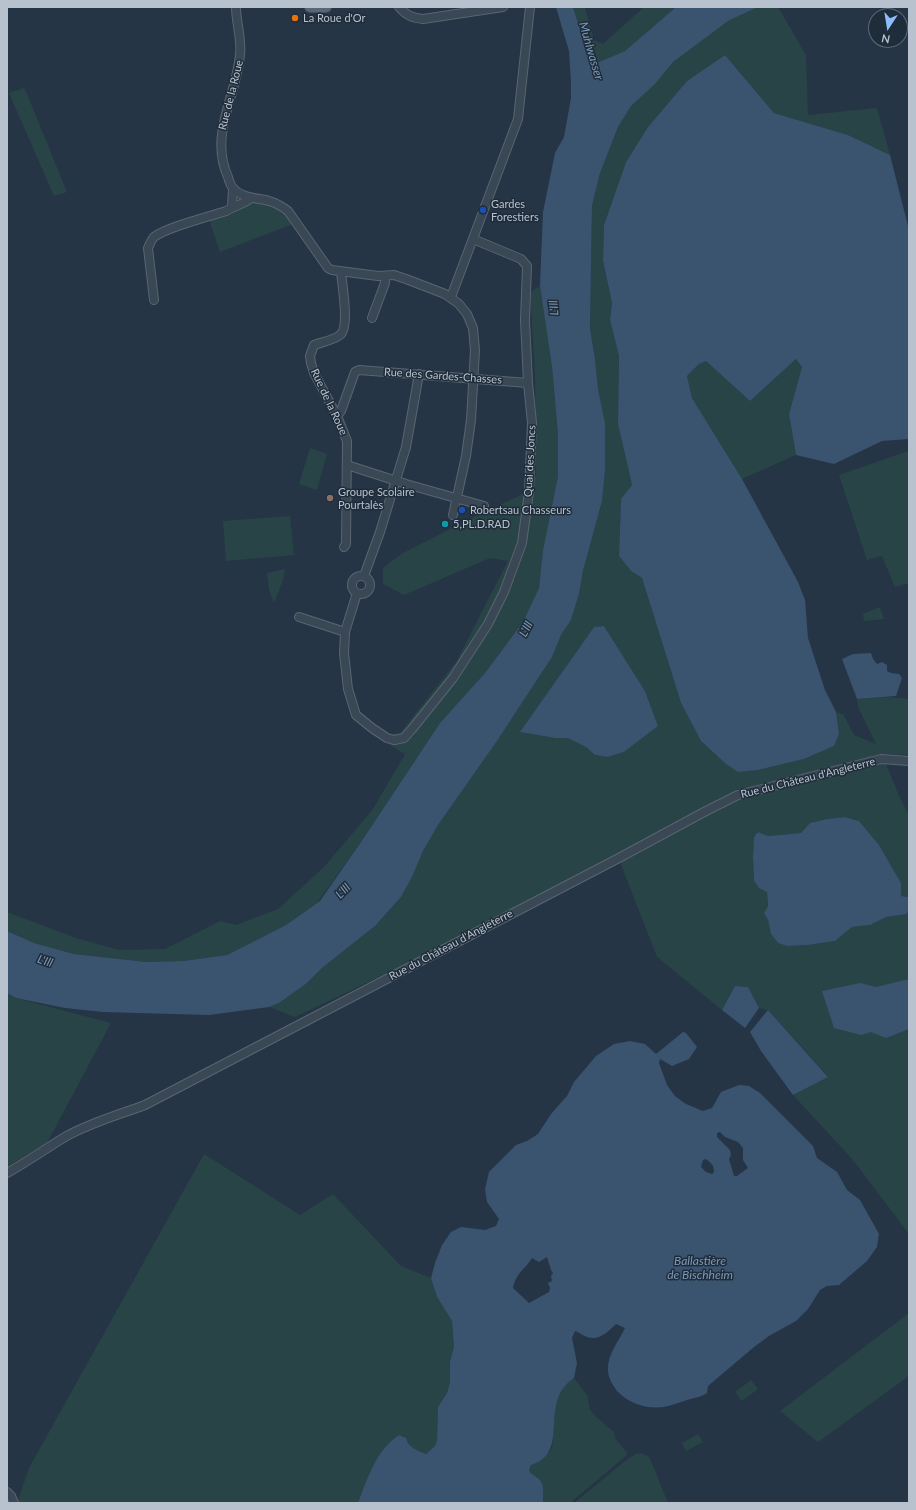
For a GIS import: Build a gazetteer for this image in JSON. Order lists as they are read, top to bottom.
{
  "streets": {
    "street": [
      "Rue de la Roue",
      "Rue des Gardes-Chasses",
      "Quai des Joncs",
      "Rue du Château d'Angleterre"
    ]
  },
  "crossings": [
    ["Rue de la Roue", "Rue des Gardes-Chasses"],
    ["Rue des Gardes-Chasses", "Quai des Joncs"]
  ],
  "water": ["Muhlwasser", "L'Ill", "Ballastière de Bischheim"],
  "places": [
    "La Roue d'Or",
    "Gardes Forestiers",
    "Groupe Scolaire Pourtalès",
    "Robertsau Chasseurs",
    "5,PL.D.RAD"
  ],
  "north": "bottom"
}
